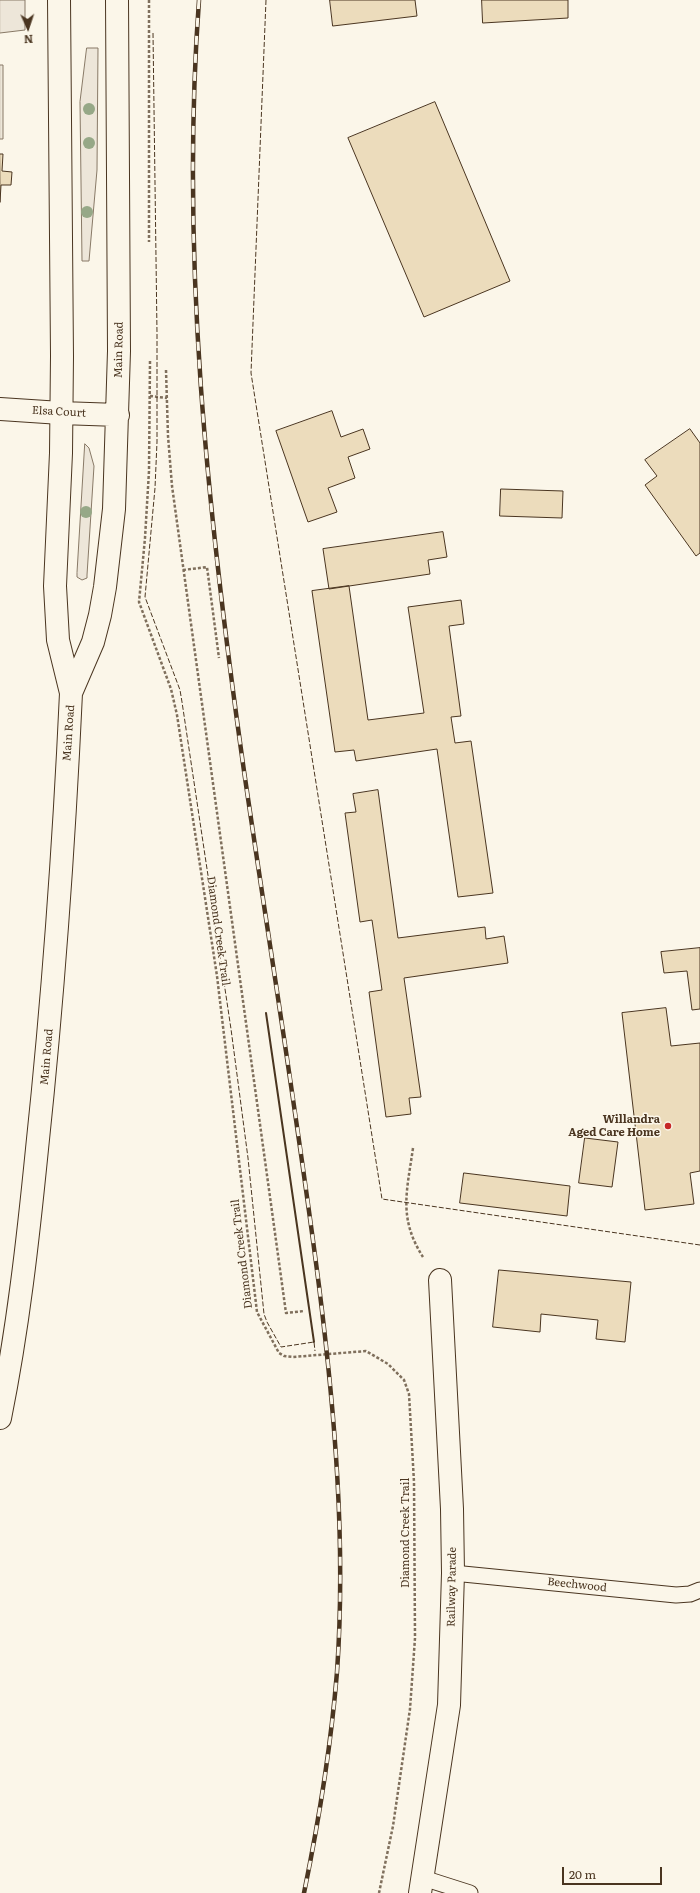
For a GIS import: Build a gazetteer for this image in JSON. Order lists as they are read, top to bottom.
{
  "streets": {
    "main road": ["Main Road", "Elsa Court", "Railway Parade"],
    "lane": ["Beechwood"],
    "path": ["Diamond Creek Trail"]
  },
  "crossings": [
    ["Main Road", "Elsa Court"],
    ["Beechwood", "Railway Parade"]
  ],
  "places": ["Willandra Aged Care Home"],
  "scale_bar": "20 m",
  "north": "bottom"
}
